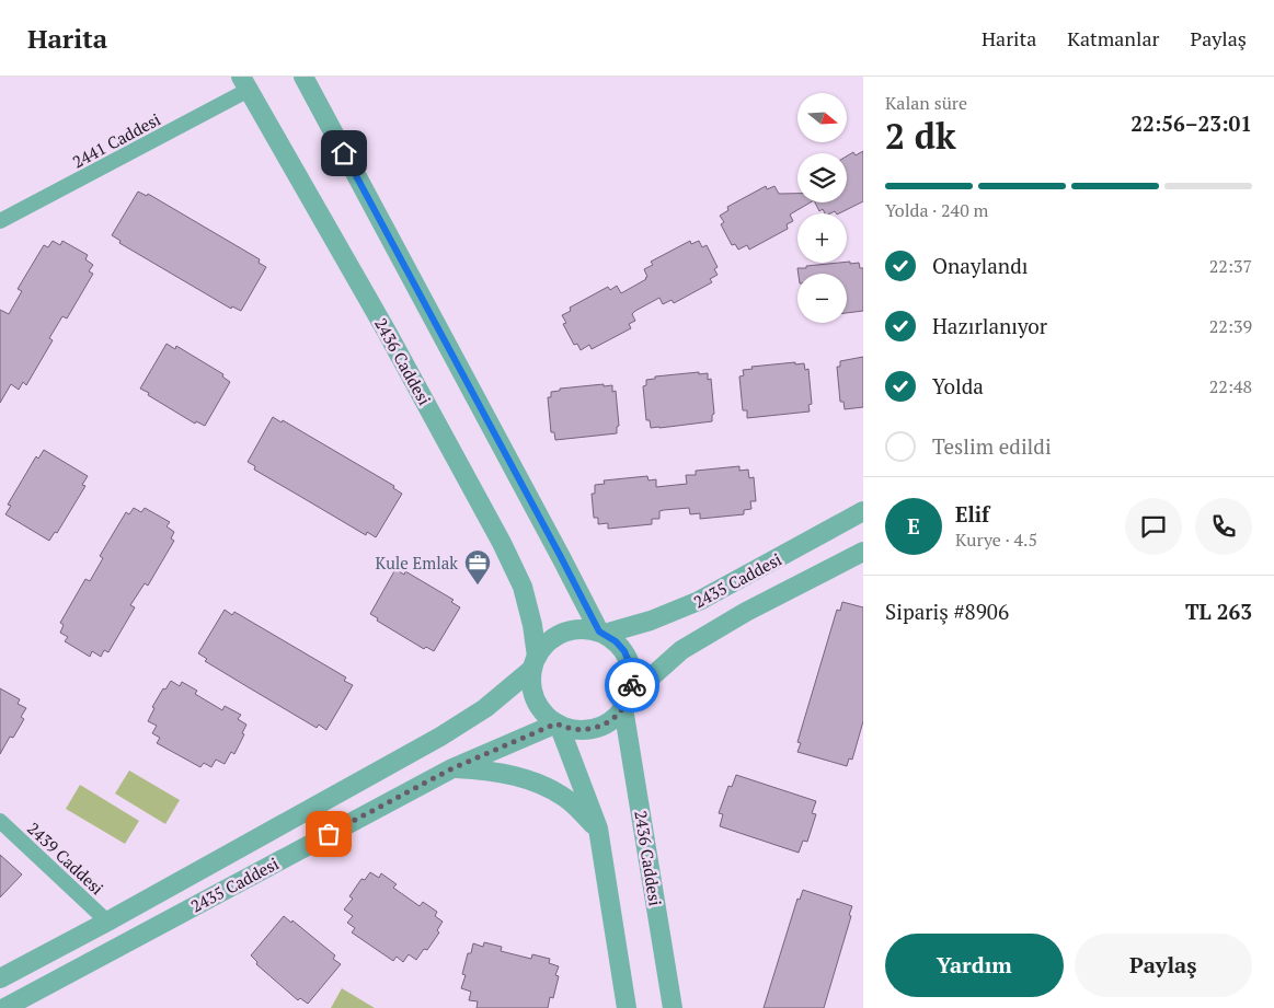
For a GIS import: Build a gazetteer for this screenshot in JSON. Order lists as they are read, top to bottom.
{
  "streets": {
    "street": [
      "2441 Caddesi",
      "2436 Caddesi",
      "2435 Caddesi",
      "2439 Caddesi"
    ]
  },
  "crossings": [
    ["2441 Caddesi", "2436 Caddesi"],
    ["2436 Caddesi", "2435 Caddesi"],
    ["2435 Caddesi", "2439 Caddesi"]
  ],
  "places": {
    "office": ["Kule Emlak"]
  },
  "north": "right",
  "page": {
    "header": "Harita",
    "nav": ["Harita", "Katmanlar", "Paylaş"],
    "heading": ["2 dk", "Kalan süre", "22:56–23:01"],
    "panel": [
      "Elif",
      "Kurye · 4.5",
      "Sipariş #8906",
      "TL 263"
    ],
    "map_buttons": ["+", "−"],
    "bar": "Yolda · 240 m",
    "list": [
      ["Onaylandı", "22:37"],
      ["Hazırlanıyor", "22:39"],
      ["Yolda", "22:48"],
      "Teslim edildi"
    ],
    "round": "E",
    "buttons": ["Yardım", "Paylaş"]
  }
}
